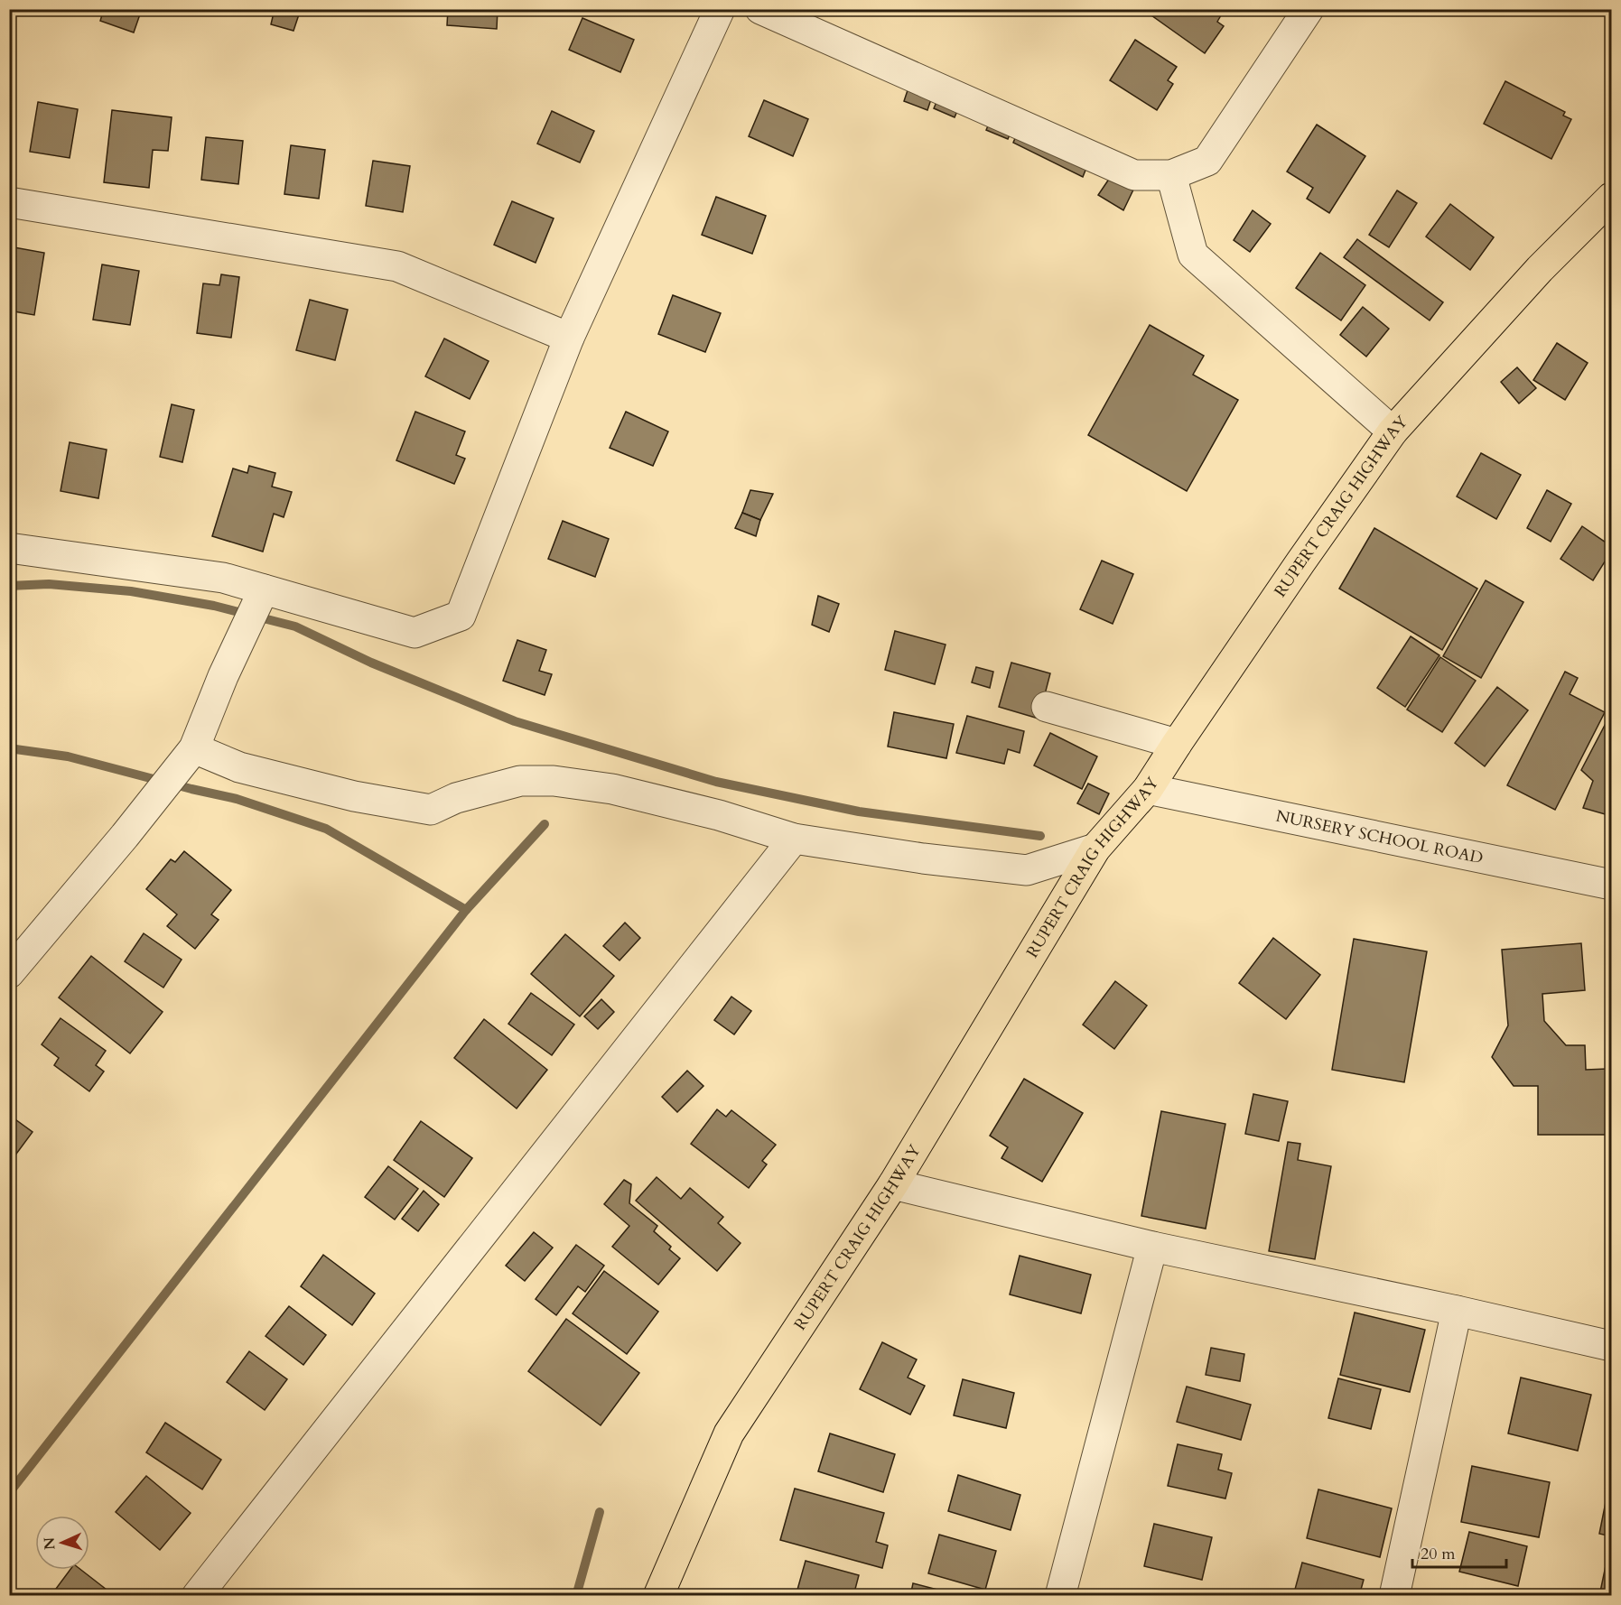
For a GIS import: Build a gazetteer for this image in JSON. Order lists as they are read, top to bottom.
{
  "streets": {
    "main road": ["RUPERT CRAIG HIGHWAY"],
    "street": ["NURSERY SCHOOL ROAD"]
  },
  "crossings": [
    ["RUPERT CRAIG HIGHWAY", "NURSERY SCHOOL ROAD"]
  ],
  "scale_bar": "20 m",
  "north": "left"
}
